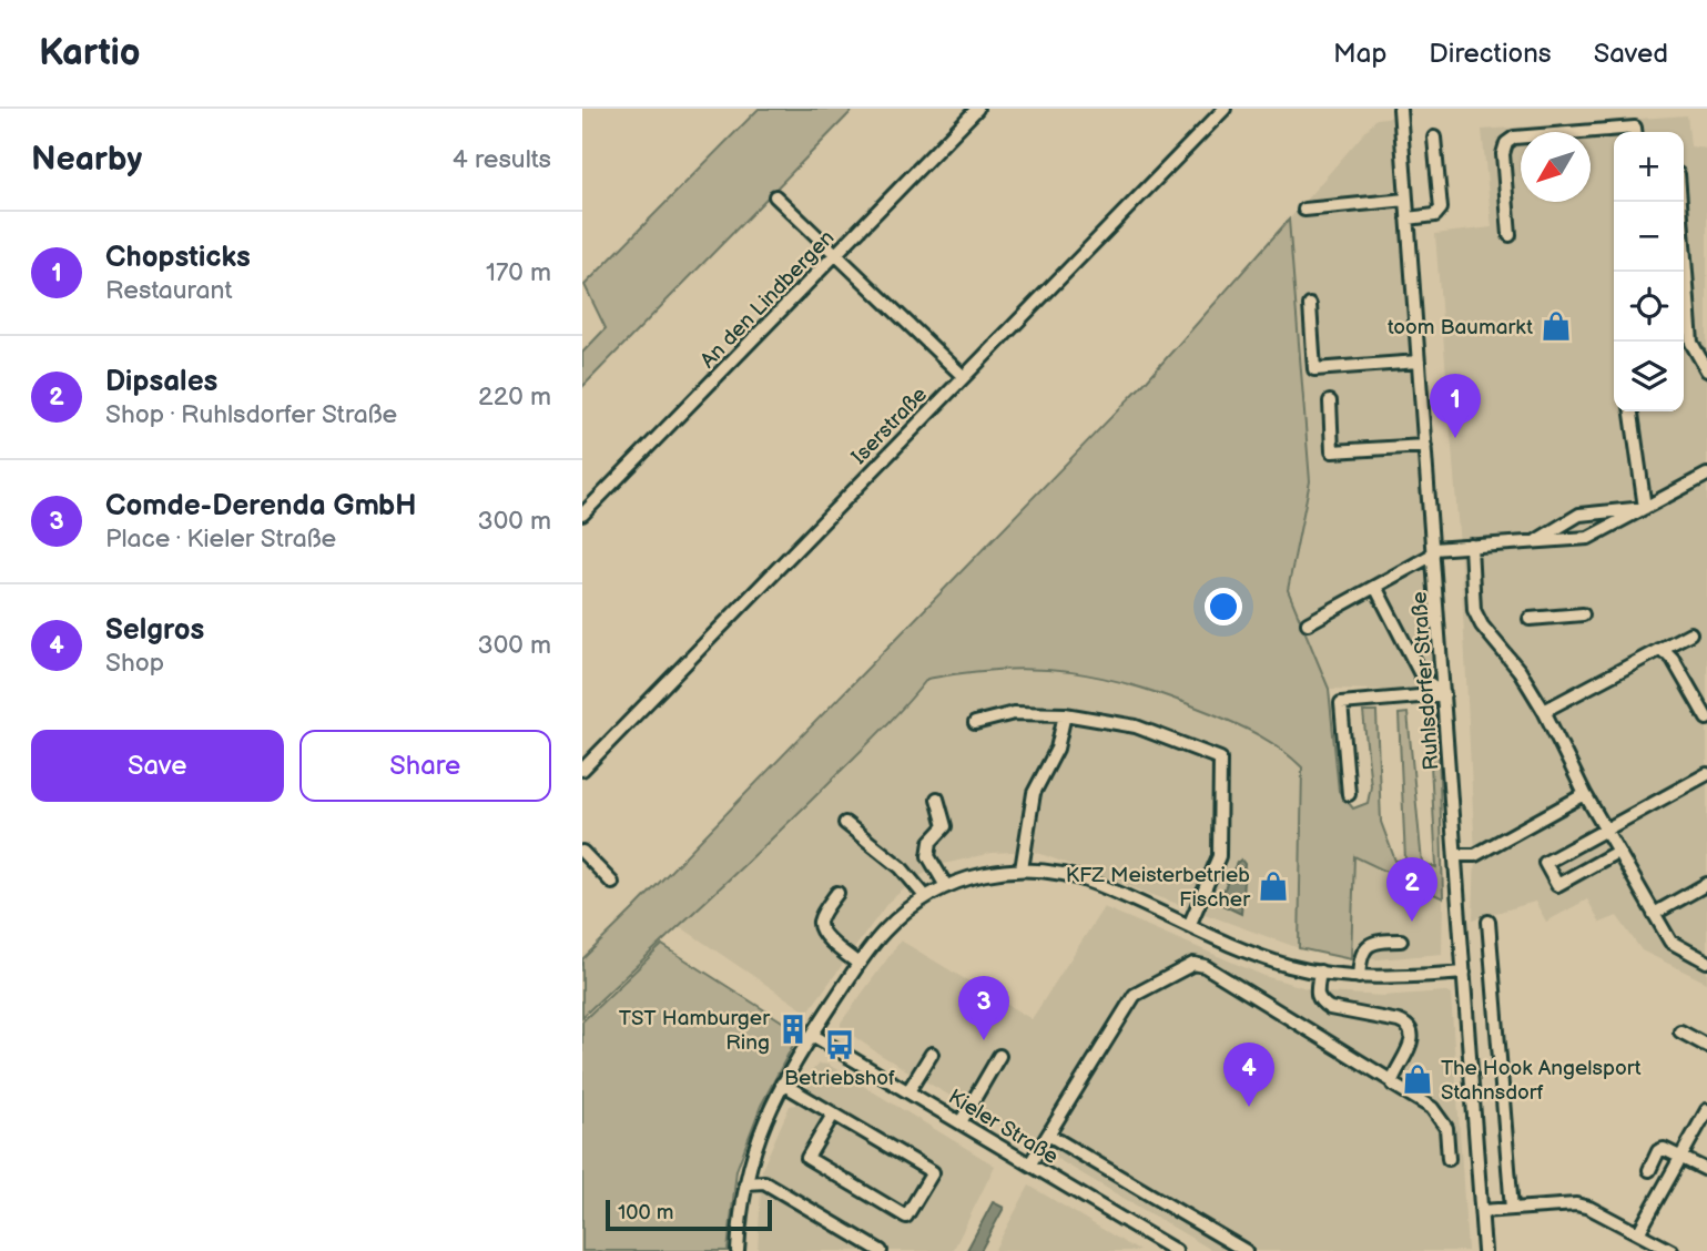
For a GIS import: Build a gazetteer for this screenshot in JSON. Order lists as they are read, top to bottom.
{
  "streets": {
    "street": [
      "An den Lindbergen",
      "Iserstraße",
      "Ruhlsdorfer Straße",
      "Kieler Straße"
    ]
  },
  "places": {
    "shop": ["toom Baumarkt", "KFZ Meisterbetrieb Fischer", "The Hook Angelsport Stahnsdorf"],
    "building": ["TST Hamburger Ring"],
    "bus stop": ["Betriebshof"]
  },
  "scale_bar": "100 m",
  "north": "bottom left",
  "page": {
    "header": "Kartio",
    "nav": ["Map", "Directions", "Saved"],
    "heading": ["Nearby", "4 results"],
    "map_buttons": ["+", "−"],
    "list": [
      {
        "mark": "1",
        "name": "Chopsticks",
        "note": "Restaurant",
        "value": "170 m"
      },
      {
        "mark": "2",
        "name": "Dipsales",
        "note": "Shop · Ruhlsdorfer Straße",
        "value": "220 m"
      },
      {
        "mark": "3",
        "name": "Comde-Derenda GmbH",
        "note": "Place · Kieler Straße",
        "value": "300 m"
      },
      {
        "mark": "4",
        "name": "Selgros",
        "note": "Shop",
        "value": "300 m"
      }
    ],
    "pins": [
      "1",
      "2",
      "3",
      "4"
    ],
    "buttons": ["Save", "Share"],
    "scale": "100 m"
  }
}
